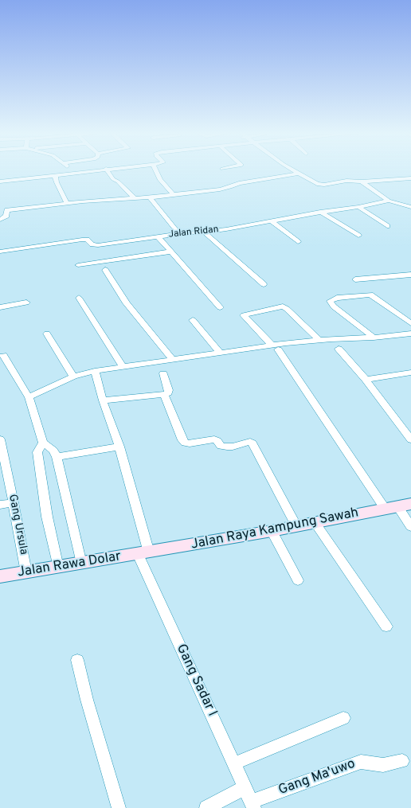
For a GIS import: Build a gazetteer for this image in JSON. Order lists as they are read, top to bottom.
{
  "streets": {
    "street": [
      "Jalan Ridan",
      "Gang Ursula",
      "Jalan Raya Kampung Sawah",
      "Jalan Rawa Dolar",
      "Gang Sadar I",
      "Gang Ma'uwo"
    ]
  },
  "crossings": [
    ["Gang Ursula", "Jalan Rawa Dolar"],
    ["Jalan Raya Kampung Sawah", "Jalan Rawa Dolar"],
    ["Jalan Raya Kampung Sawah", "Gang Sadar I"],
    ["Jalan Rawa Dolar", "Gang Sadar I"],
    ["Gang Sadar I", "Gang Ma'uwo"]
  ]
}
